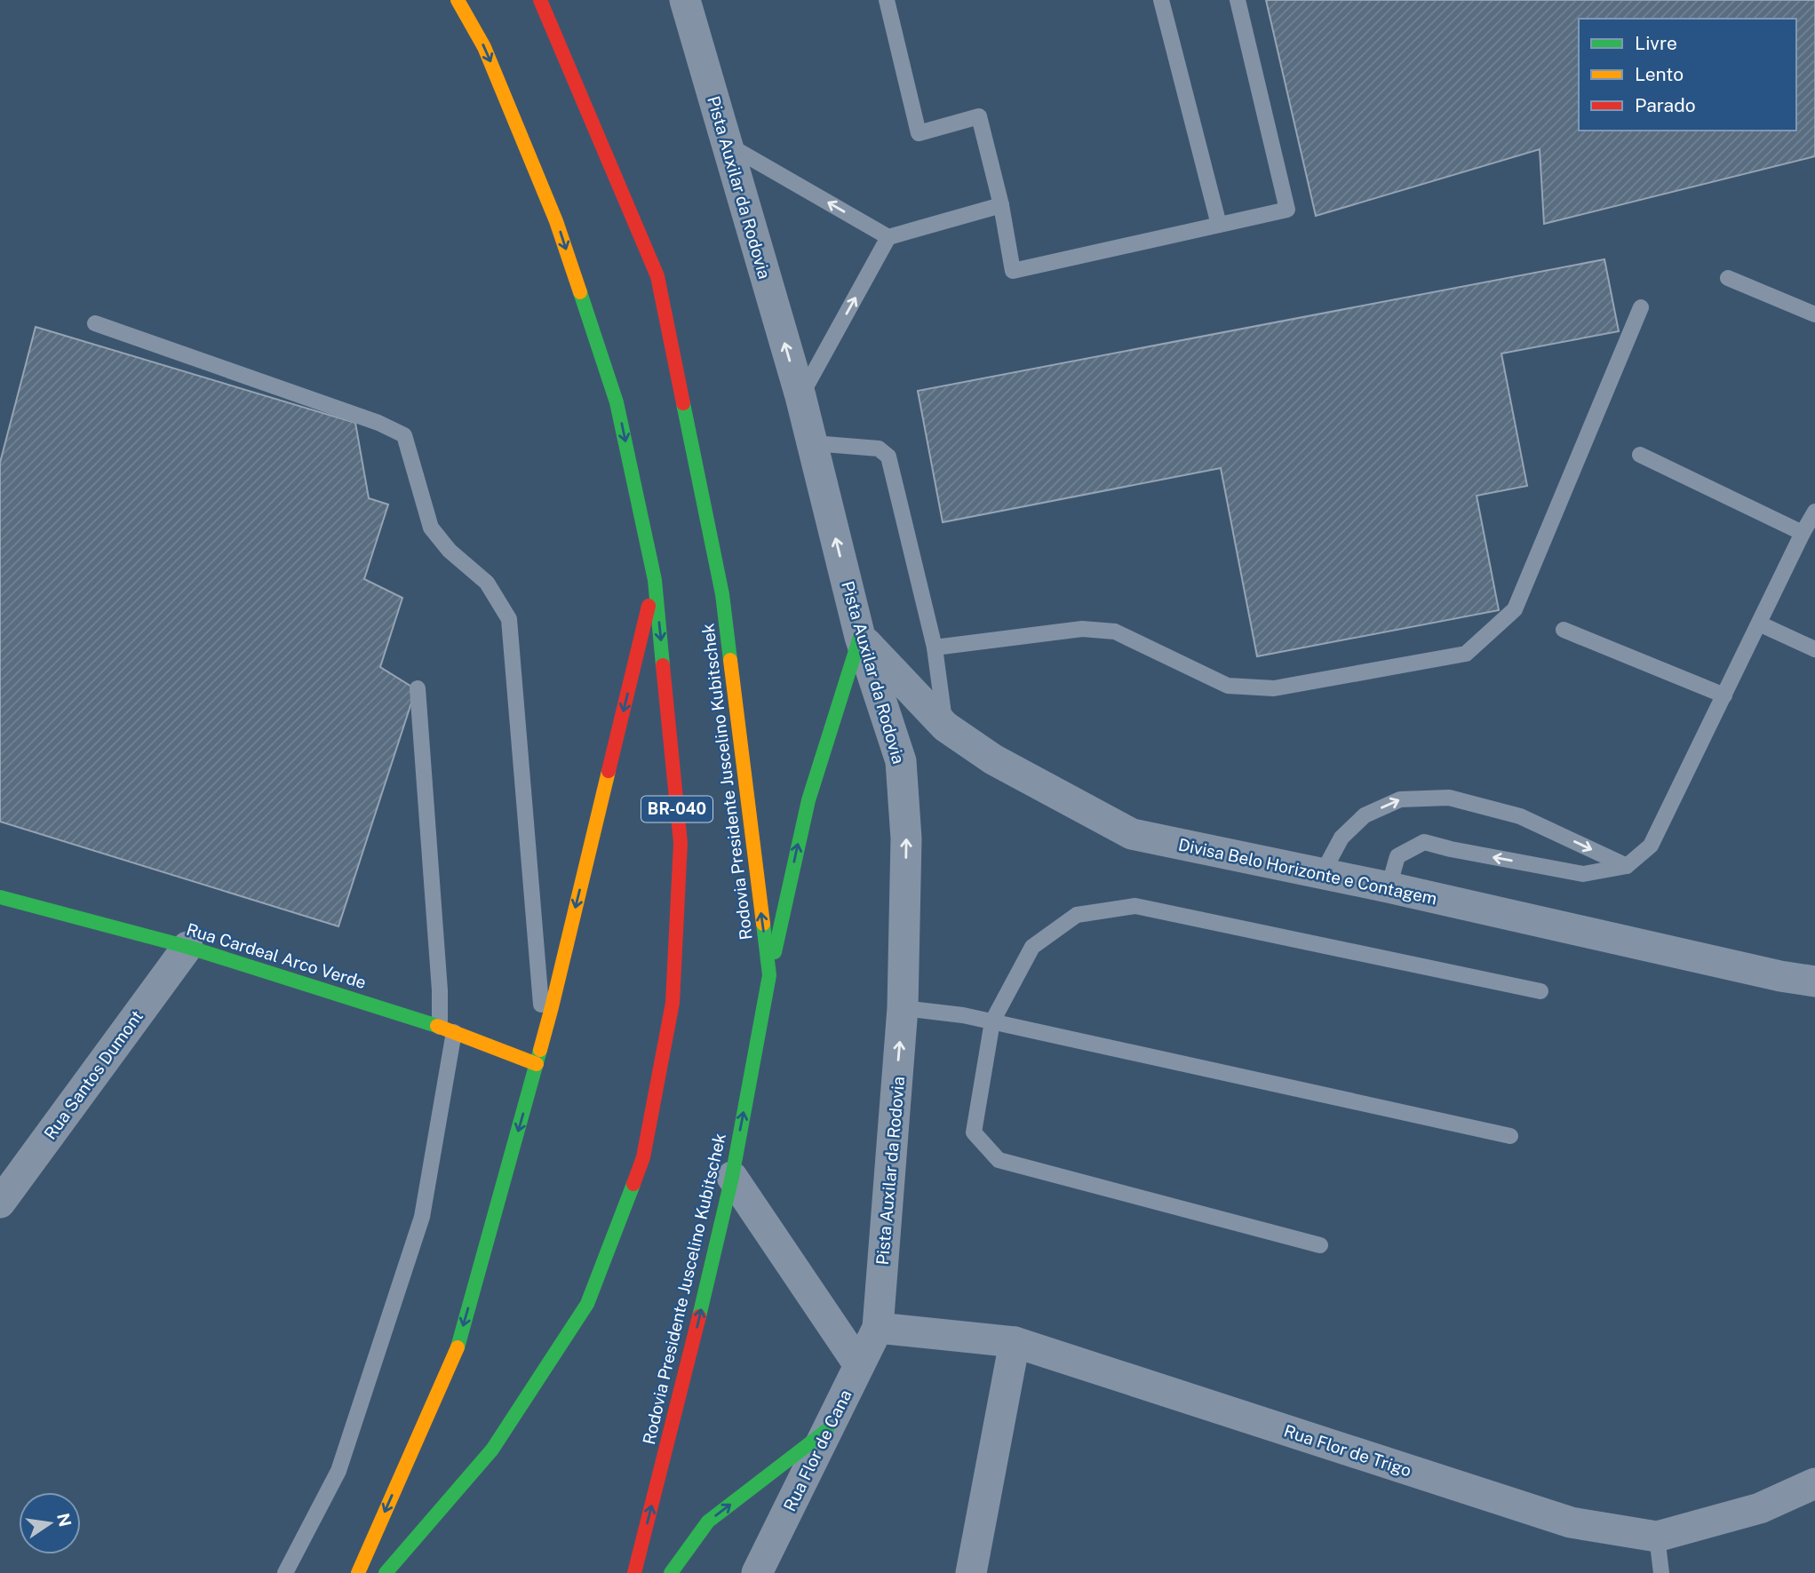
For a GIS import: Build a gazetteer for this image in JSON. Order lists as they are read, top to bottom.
{
  "streets": {
    "main road": ["Rodovia Presidente Juscelino Kubitschek", "BR-040", "Rua Cardeal Arco Verde"],
    "street": [
      "Pista Auxilar da Rodovia",
      "Divisa Belo Horizonte e Contagem",
      "Rua Santos Dumont",
      "Rua Flor de Cana",
      "Rua Flor de Trigo"
    ]
  },
  "crossings": [
    ["Pista Auxilar da Rodovia", "Divisa Belo Horizonte e Contagem"],
    ["Pista Auxilar da Rodovia", "Rua Flor de Cana"],
    ["Pista Auxilar da Rodovia", "Rua Flor de Trigo"],
    ["Rua Cardeal Arco Verde", "Rua Santos Dumont"],
    ["Rua Flor de Cana", "Rua Flor de Trigo"]
  ],
  "one_way": ["Pista Auxilar da Rodovia"],
  "legend": ["Livre", "Lento", "Parado"],
  "north": "right"
}
